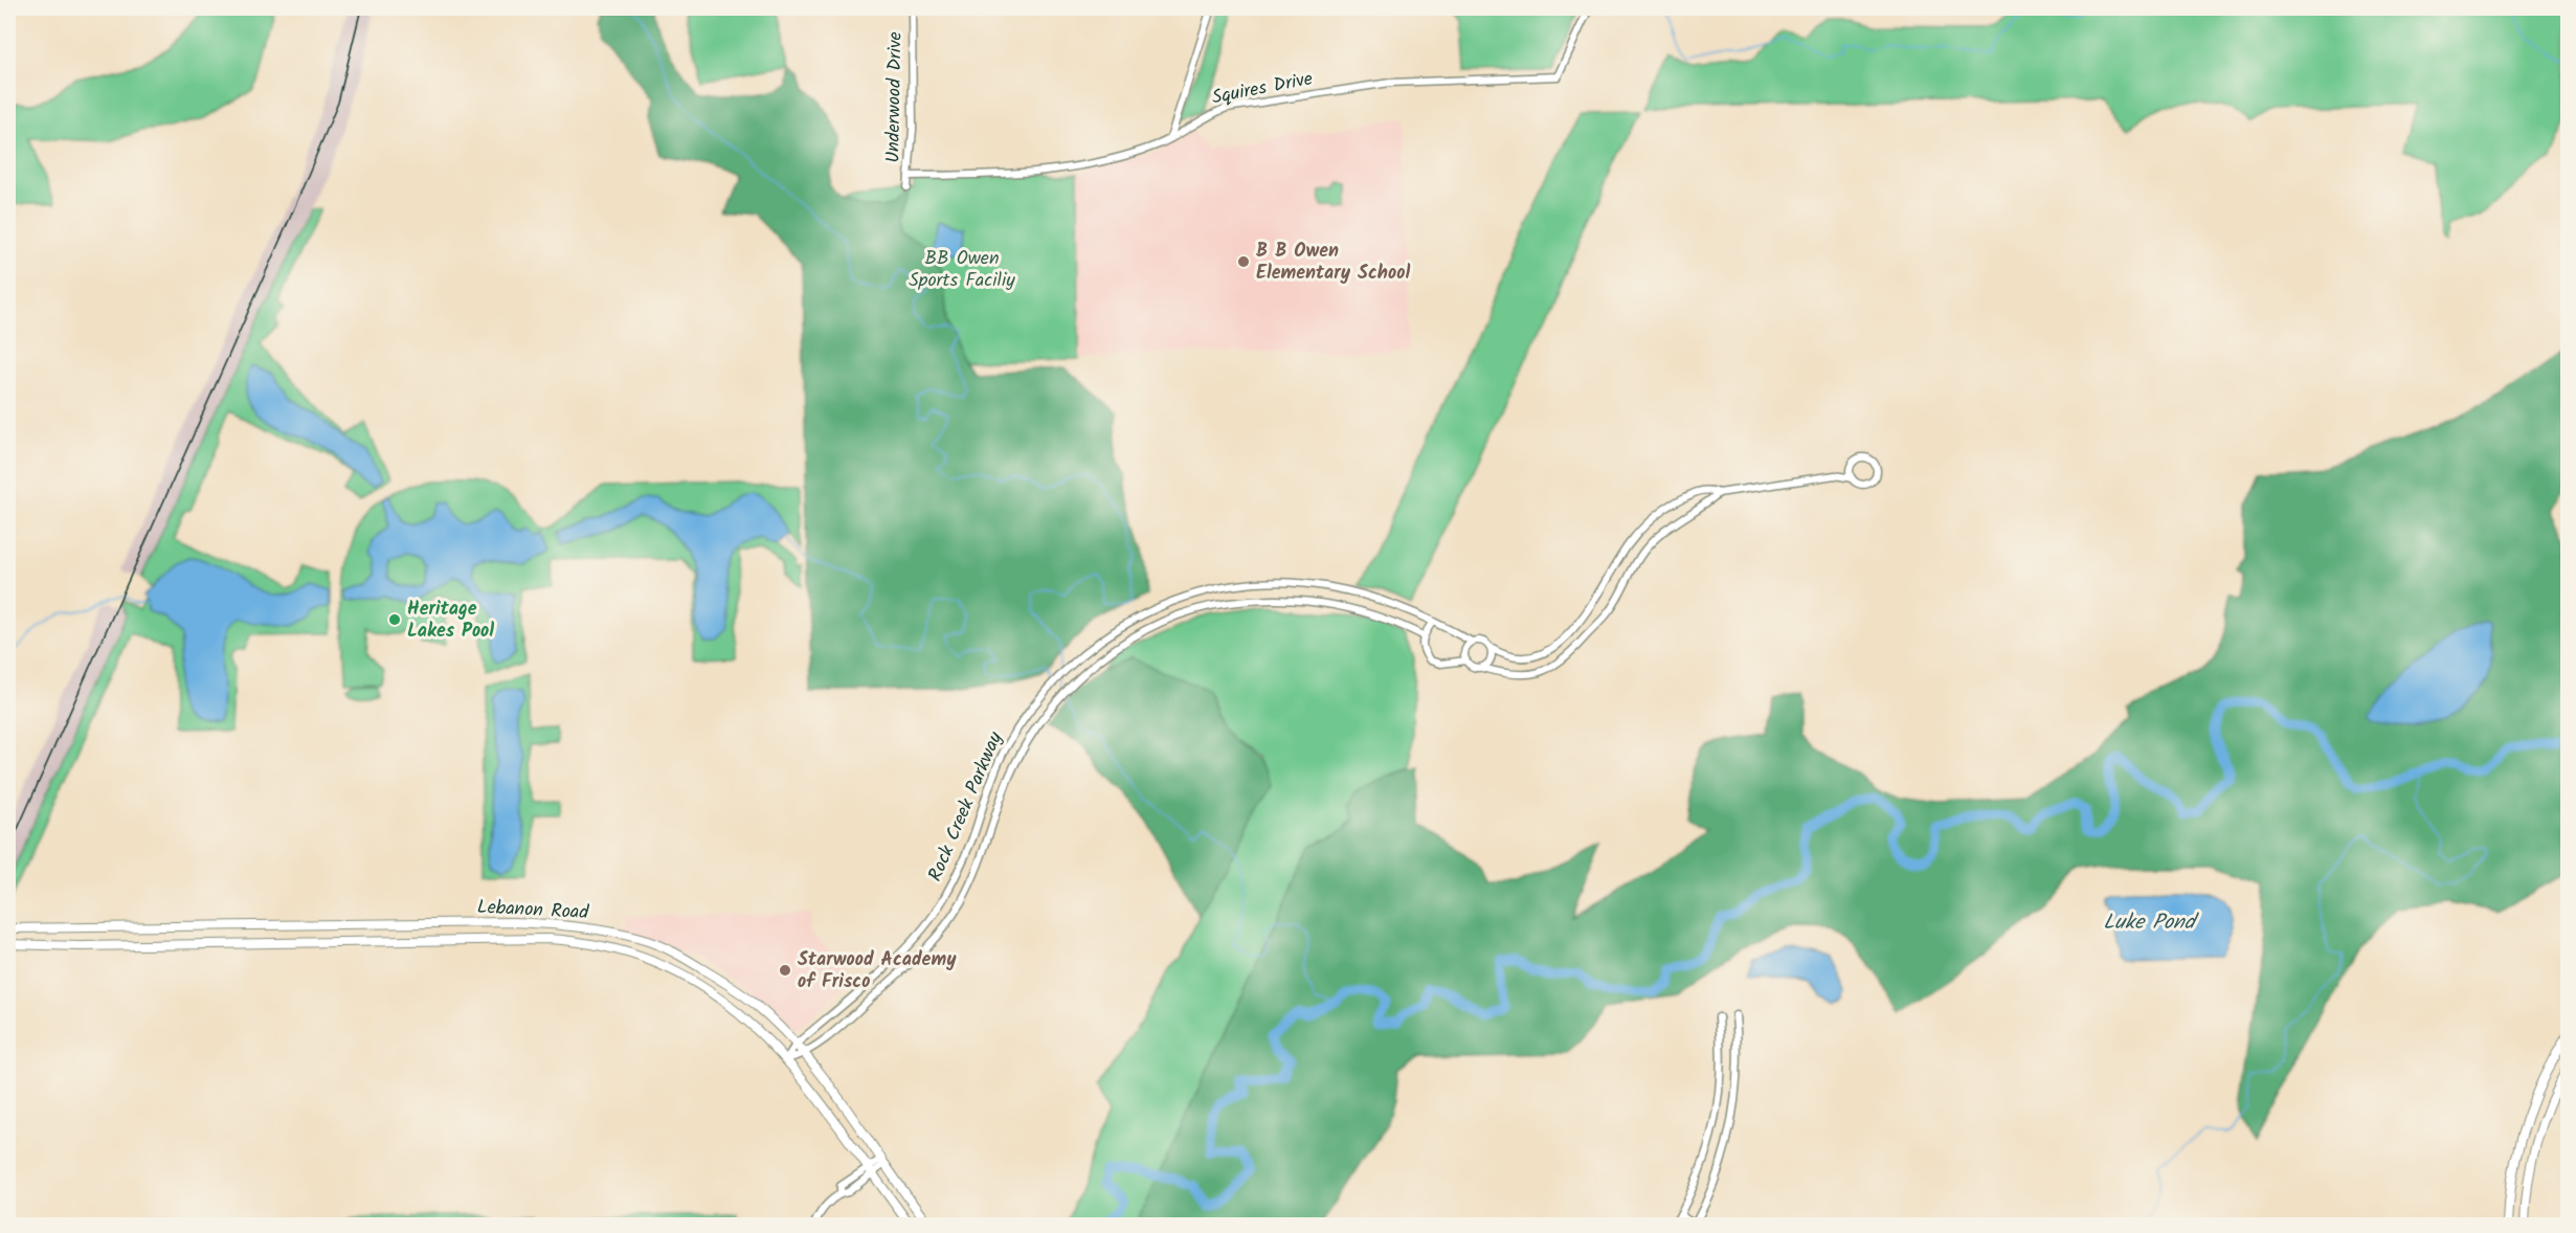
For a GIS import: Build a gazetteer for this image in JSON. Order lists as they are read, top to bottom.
{
  "streets": {
    "main road": ["Lebanon Road"],
    "street": ["Squires Drive", "Underwood Drive", "Rock Creek Parkway"]
  },
  "crossings": [
    ["Squires Drive", "Underwood Drive"],
    ["Rock Creek Parkway", "Lebanon Road"]
  ],
  "water": ["Luke Pond"],
  "parks": ["BB Owen Sports Faciliy"],
  "places": ["B B Owen Elementary School", "Heritage Lakes Pool", "Starwood Academy of Frisco"]
}
